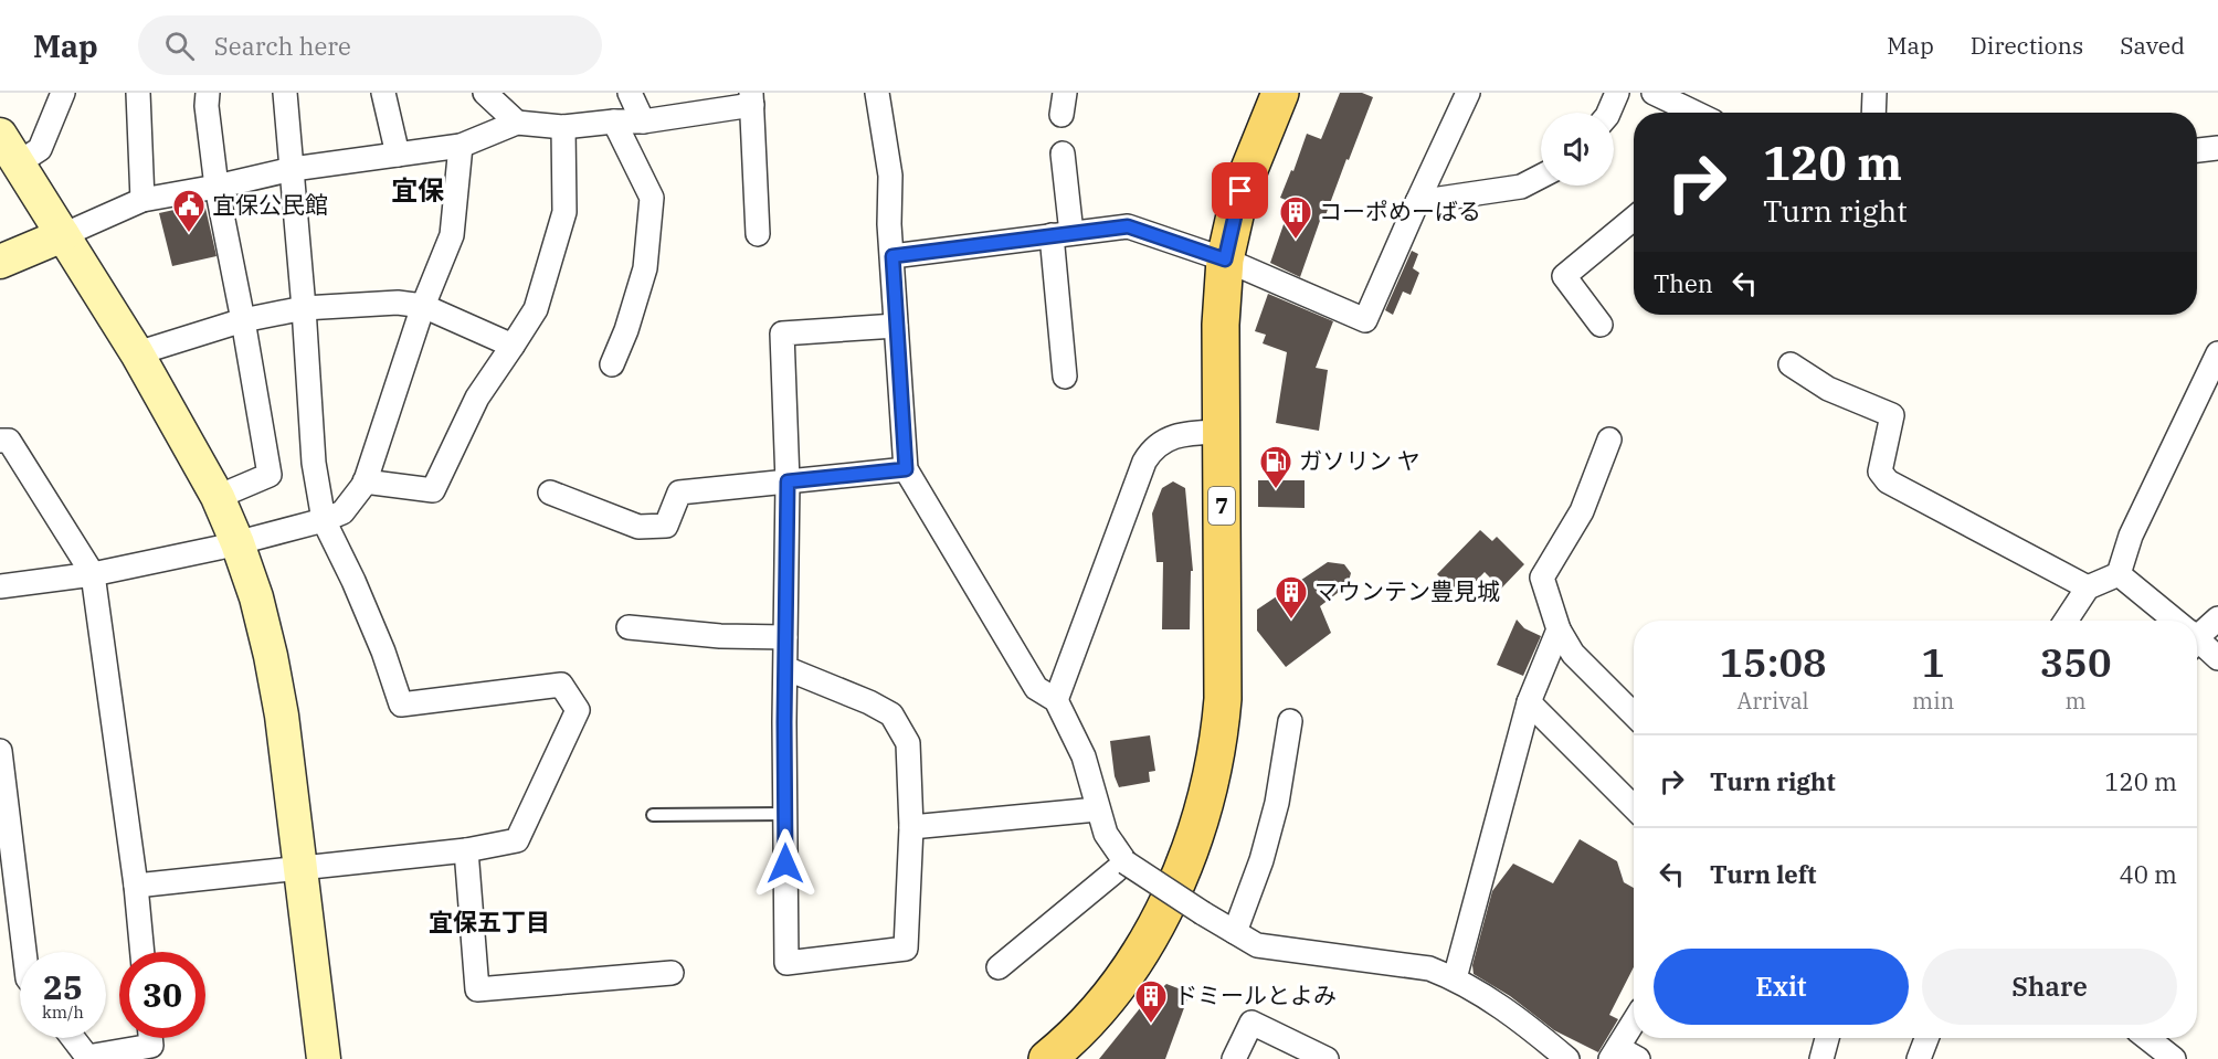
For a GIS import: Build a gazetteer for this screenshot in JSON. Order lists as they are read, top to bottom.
{
  "streets": {
    "main road": ["7"]
  },
  "districts": ["宜保", "宜保五丁目"],
  "places": {
    "public building": ["宜保公民館"],
    "building": ["コーポめーばる", "マウンテン豊見城", "ドミールとよみ"],
    "fuel station": ["ガソリン ヤ"]
  },
  "page": {
    "header": "Map",
    "search": "Search here",
    "nav": ["Map", "Directions", "Saved"],
    "turn": ["120 m", "Turn right"],
    "then": "Then",
    "eta": [
      "15:08",
      "Arrival",
      "1",
      "min",
      "350",
      "m"
    ],
    "list": [
      {
        "name": "Turn right",
        "value": "120 m"
      },
      {
        "name": "Turn left",
        "value": "40 m"
      }
    ],
    "buttons": ["Exit", "Share"],
    "speed": "25 km/h",
    "limit": "30"
  }
}
